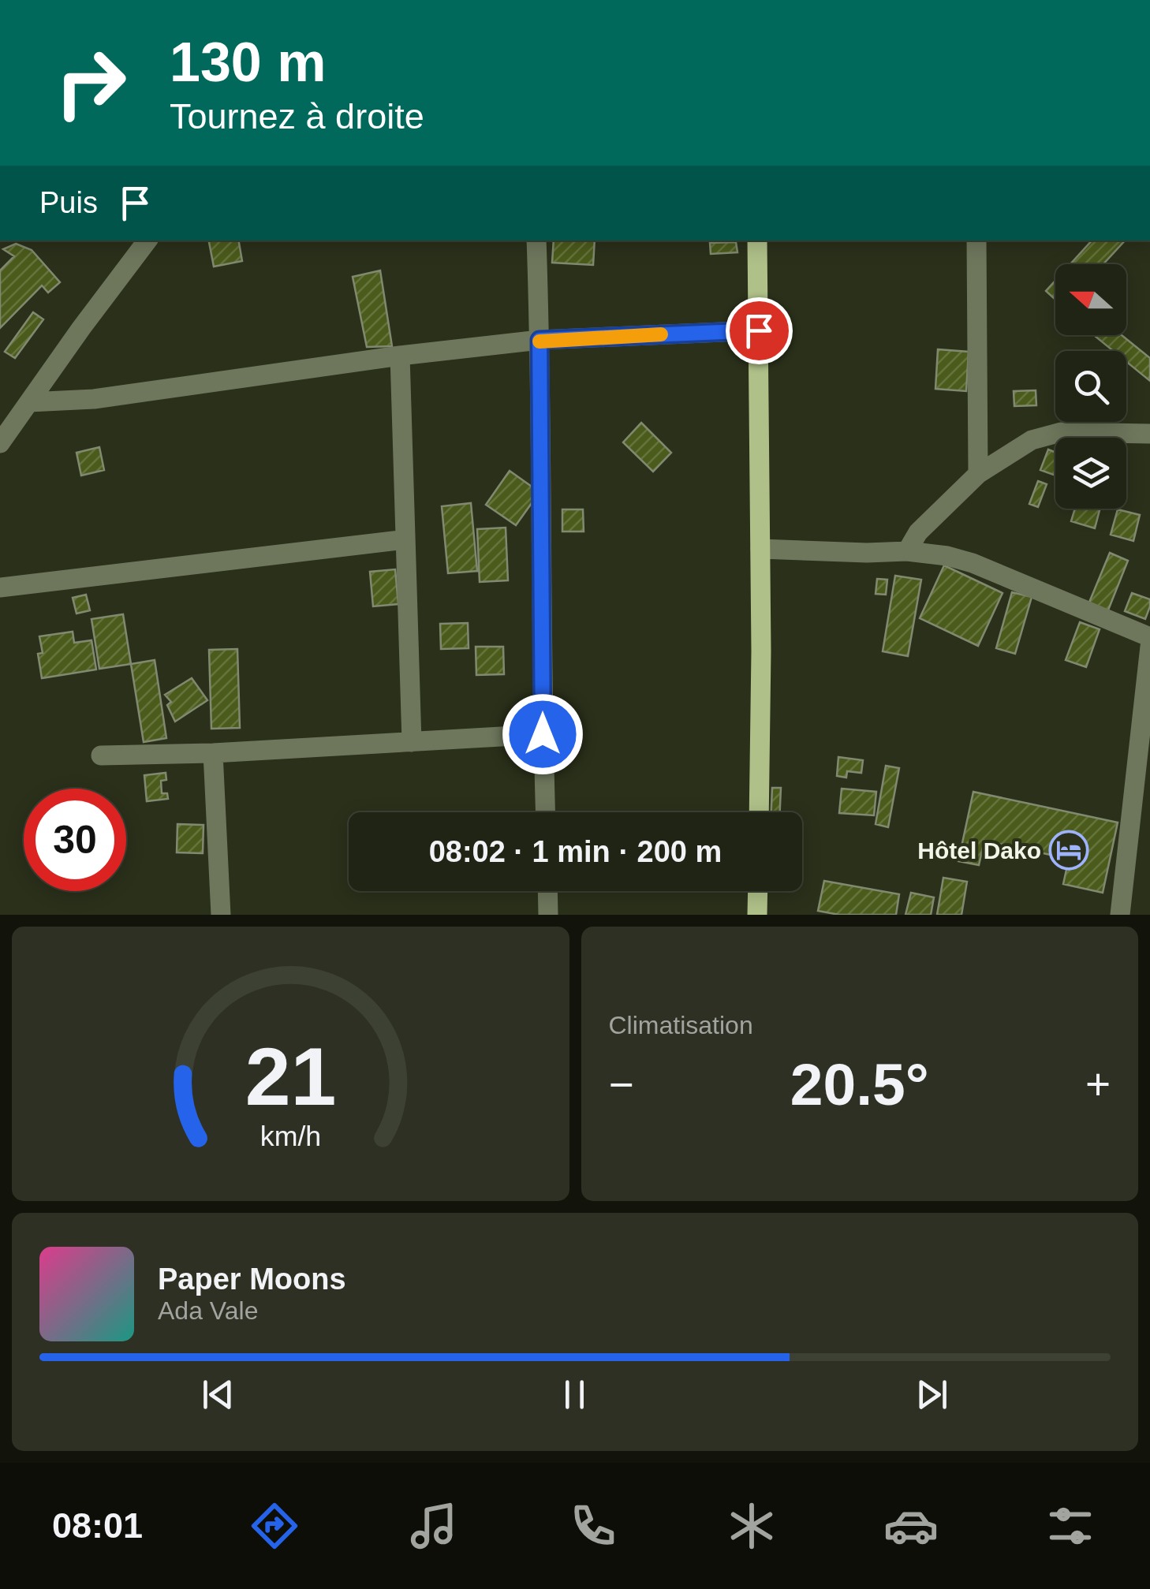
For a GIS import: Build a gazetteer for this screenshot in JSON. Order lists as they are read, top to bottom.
{
  "places": {
    "hotel": ["Hôtel Dako"]
  },
  "north": "left",
  "page": {
    "turn": ["130 m", "Tournez à droite"],
    "then": "Puis",
    "limit": "30",
    "trip": "08:02 · 1 min · 200 m",
    "tile": "Climatisation",
    "heat": ["−", "20.5°", "+"],
    "song": ["Paper Moons", "Ada Vale"],
    "tabs": "08:01",
    "gauge": ["21", "km/h"]
  }
}
